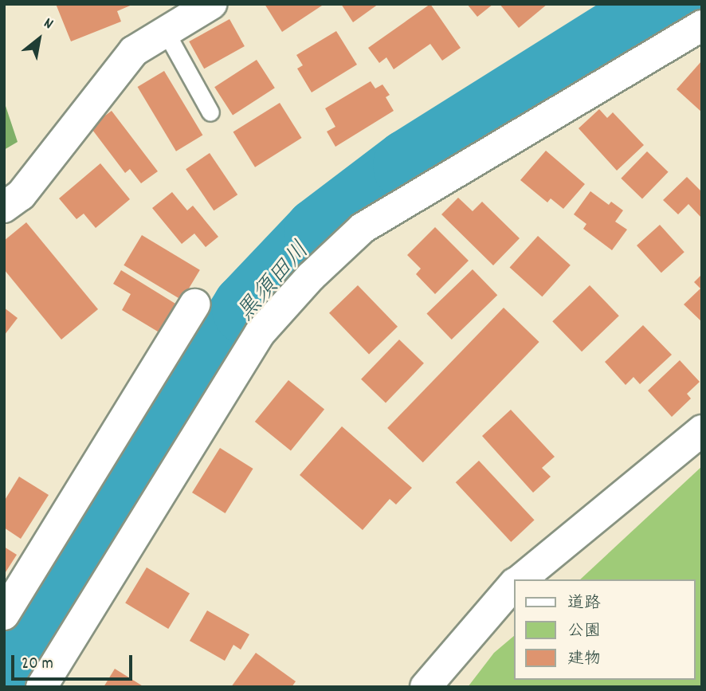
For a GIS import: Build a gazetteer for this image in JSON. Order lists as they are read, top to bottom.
{
  "water": ["黒須田川"],
  "legend": ["道路", "公園", "建物"],
  "scale_bar": "20 m",
  "north": "top right"
}
